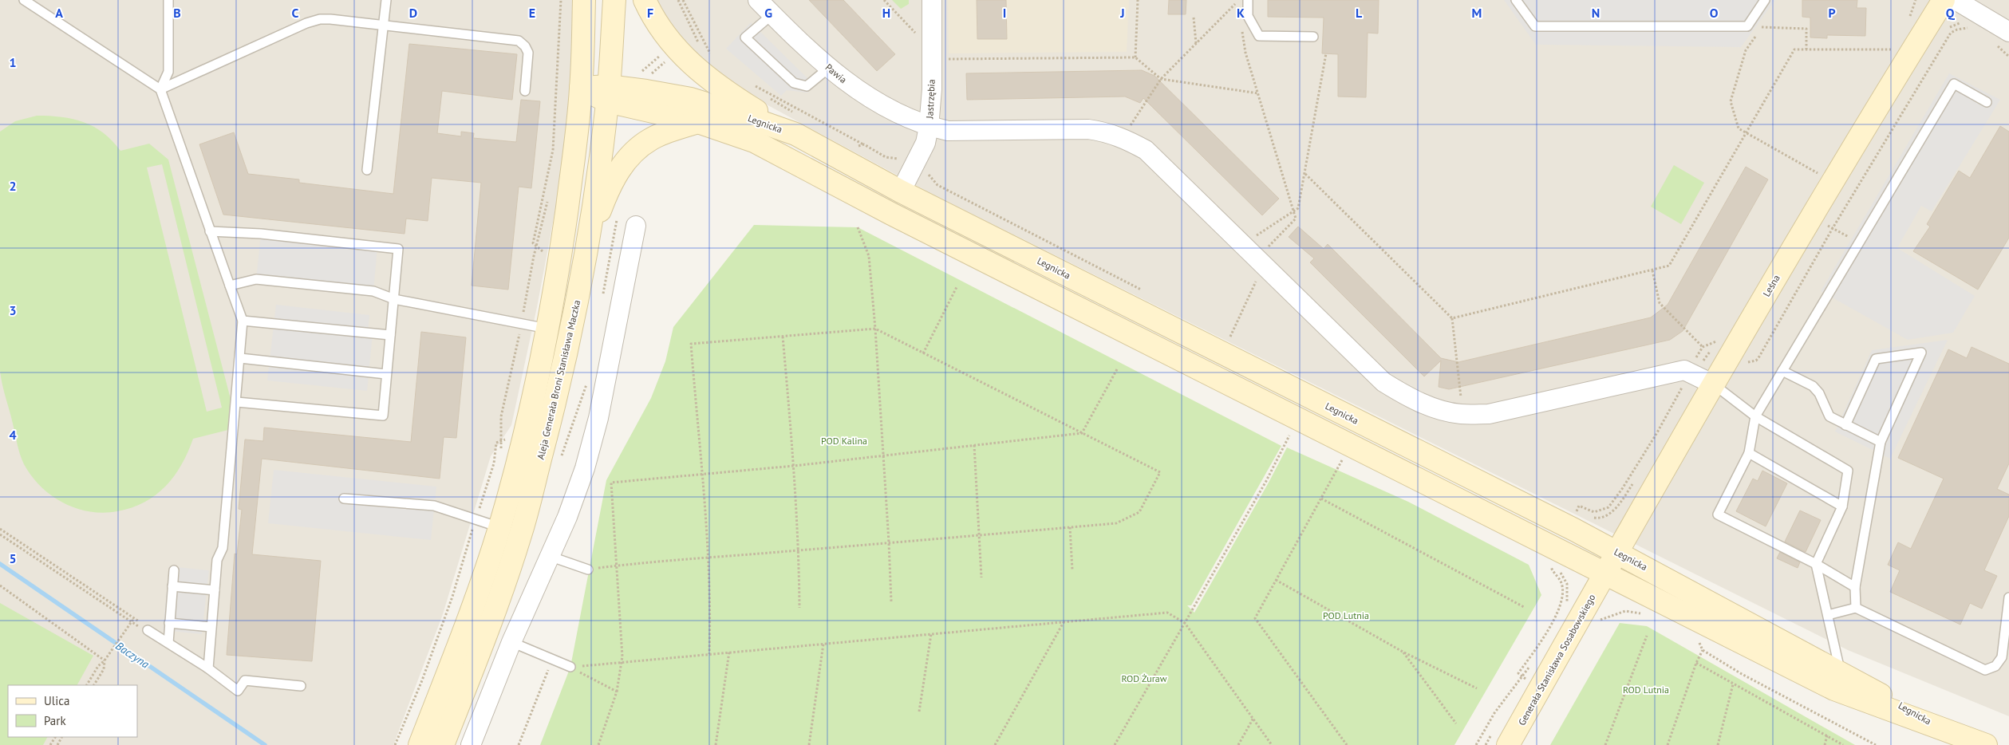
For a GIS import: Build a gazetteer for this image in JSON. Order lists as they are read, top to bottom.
{
  "streets": {
    "main road": [
      "Legnicka",
      "Leśna",
      "Aleja Generała Broni Stanisława Maczka",
      "Generała Stanisława Sosabowskiego"
    ],
    "street": ["Pawia", "Jastrzębia"]
  },
  "crossings": [
    ["Pawia", "Jastrzębia"],
    ["Jastrzębia", "Legnicka"],
    ["Legnicka", "Leśna"],
    ["Legnicka", "Aleja Generała Broni Stanisława Maczka"],
    ["Legnicka", "Generała Stanisława Sosabowskiego"],
    ["Leśna", "Generała Stanisława Sosabowskiego"]
  ],
  "water": ["Baczyna"],
  "parks": [
    "POD Kalina",
    "POD Lutnia",
    "ROD Żuraw",
    "ROD Lutnia"
  ],
  "legend": ["Ulica", "Park"],
  "grid": {
    "columns": [
      "A",
      "B",
      "C",
      "D",
      "E",
      "F",
      "G",
      "H",
      "I",
      "J",
      "K",
      "L",
      "M",
      "N",
      "O",
      "P",
      "Q"
    ],
    "rows": [
      "1",
      "2",
      "3",
      "4",
      "5"
    ]
  }
}
